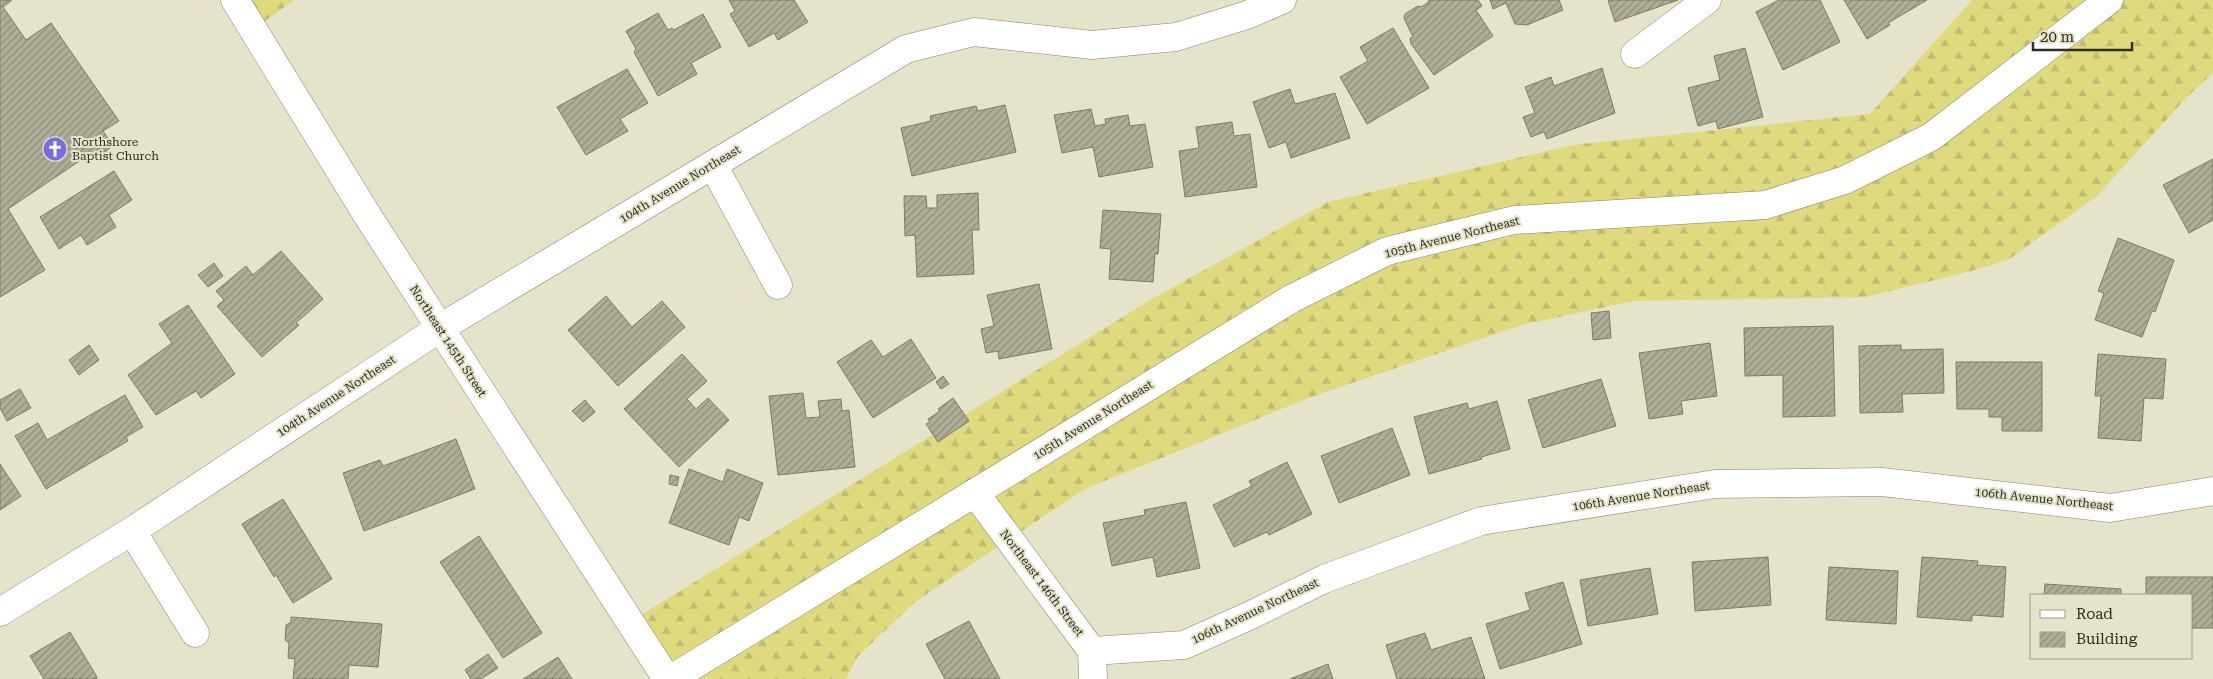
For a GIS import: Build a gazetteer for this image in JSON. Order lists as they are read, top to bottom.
{
  "streets": {
    "street": [
      "104th Avenue Northeast",
      "105th Avenue Northeast",
      "Northeast 145th Street",
      "106th Avenue Northeast",
      "Northeast 146th Street"
    ]
  },
  "crossings": [
    ["104th Avenue Northeast", "Northeast 145th Street"],
    ["105th Avenue Northeast", "Northeast 146th Street"],
    ["106th Avenue Northeast", "Northeast 146th Street"]
  ],
  "places": {
    "church": ["Northshore Baptist Church"]
  },
  "legend": ["Road", "Building"],
  "scale_bar": "20 m"
}
